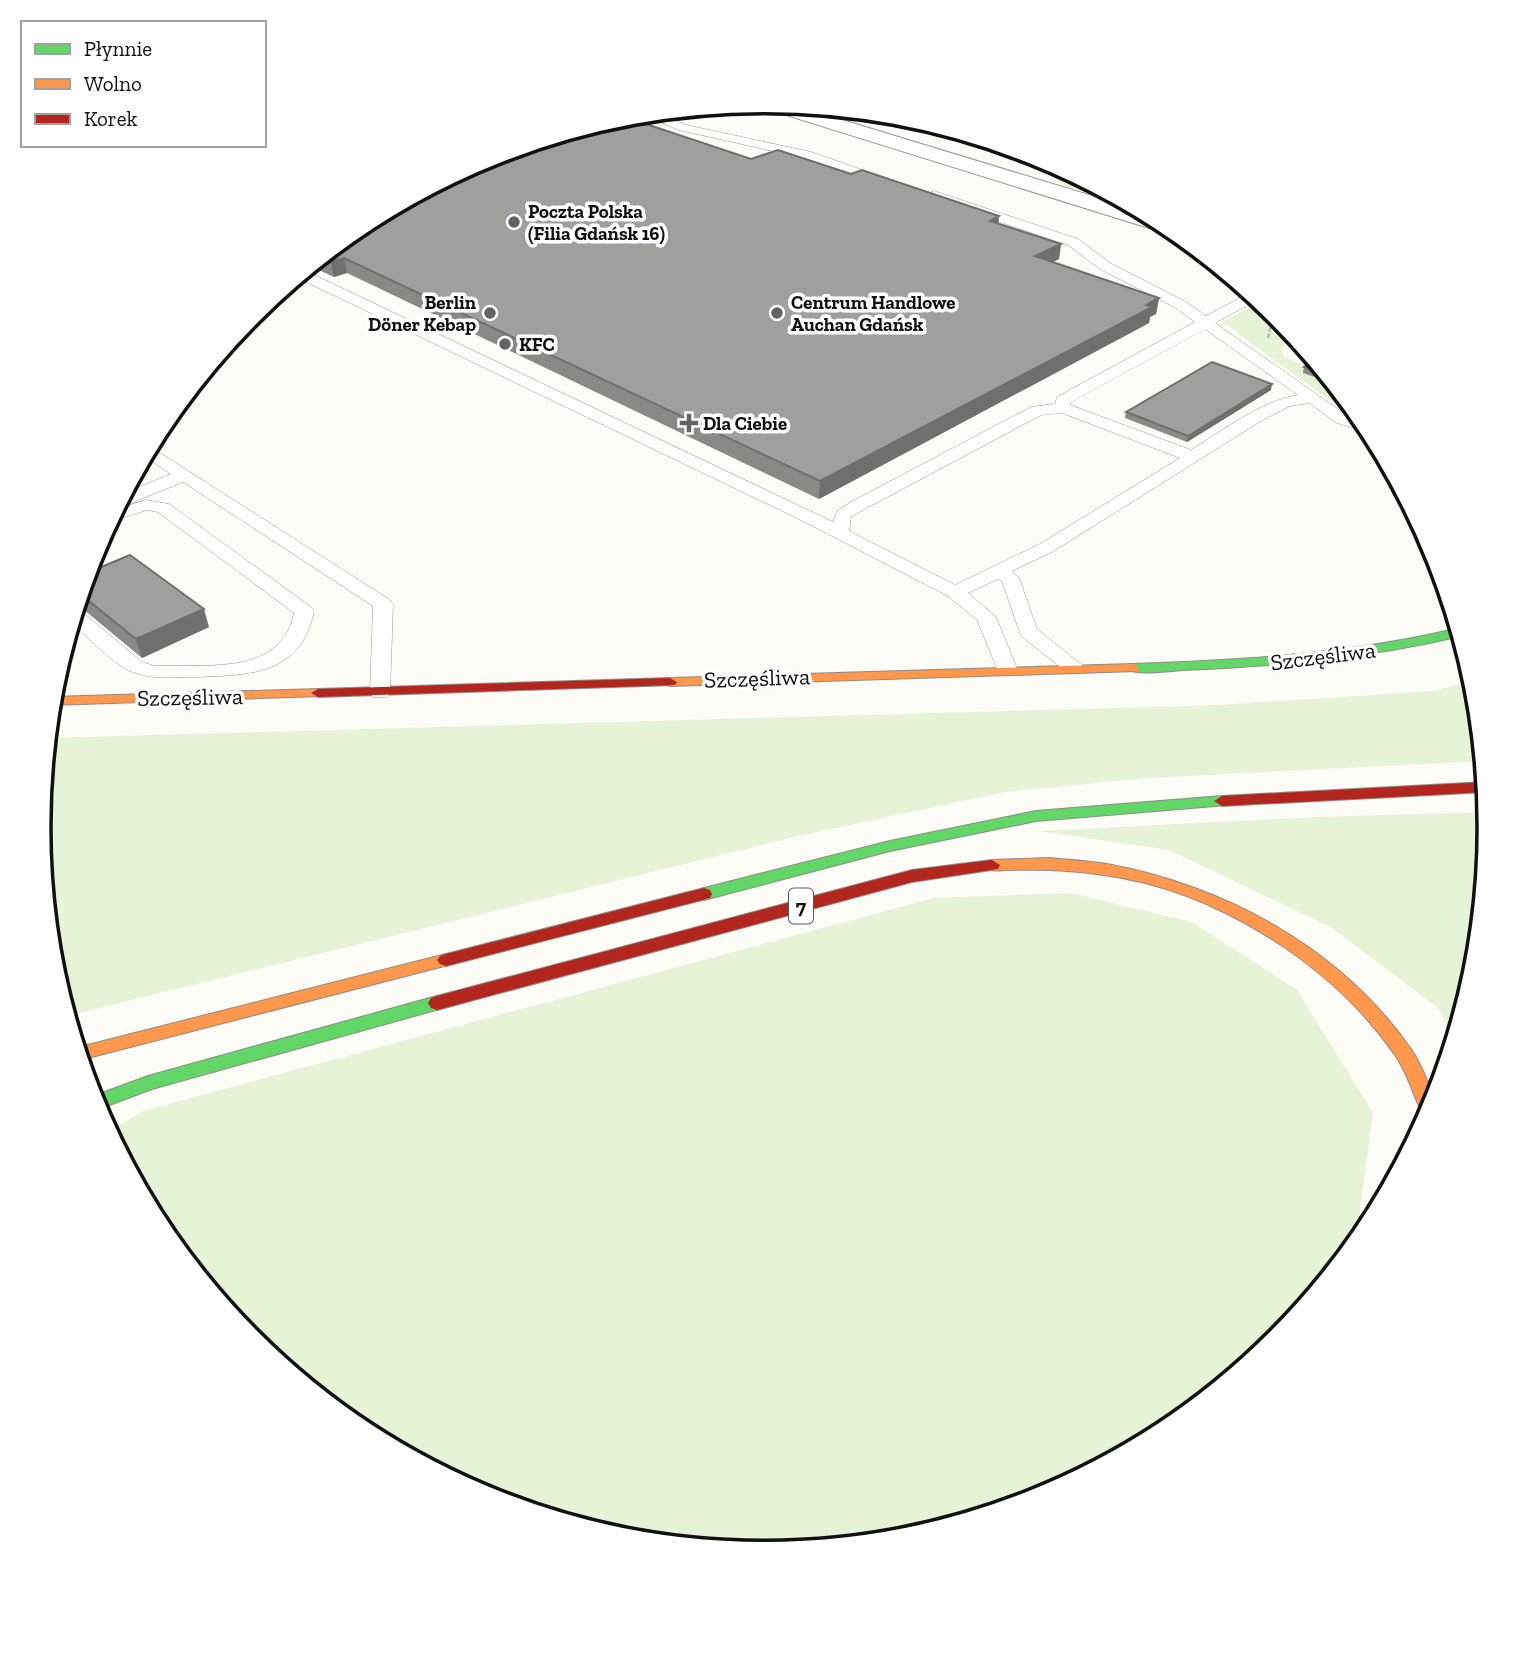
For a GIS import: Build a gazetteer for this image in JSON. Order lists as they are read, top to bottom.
{
  "streets": {
    "main road": ["Szczęśliwa", "7"]
  },
  "places": {
    "other": [
      "Poczta Polska (Filia Gdańsk 16)",
      "Berlin Döner Kebap",
      "Centrum Handlowe Auchan Gdańsk",
      "KFC"
    ],
    "health": ["Dla Ciebie"]
  },
  "legend": ["Płynnie", "Wolno", "Korek"]
}
